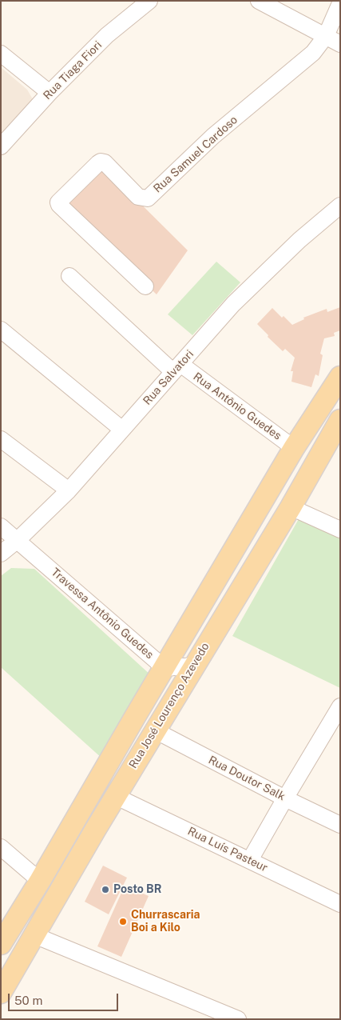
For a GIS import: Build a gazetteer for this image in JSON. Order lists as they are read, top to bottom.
{
  "streets": {
    "main road": ["Rua José Lourenço Azevedo"],
    "street": [
      "Rua Tiaga Fiori",
      "Rua Samuel Cardoso",
      "Rua Salvatori",
      "Rua Antônio Guedes",
      "Travessa Antônio Guedes",
      "Rua Doutor Salk",
      "Rua Luís Pasteur"
    ]
  },
  "crossings": [
    ["Rua Salvatori", "Rua Antônio Guedes"],
    ["Rua Salvatori", "Travessa Antônio Guedes"],
    ["Rua Antônio Guedes", "Rua José Lourenço Azevedo"],
    ["Travessa Antônio Guedes", "Rua José Lourenço Azevedo"],
    ["Rua José Lourenço Azevedo", "Rua Doutor Salk"],
    ["Rua José Lourenço Azevedo", "Rua Luís Pasteur"]
  ],
  "places": ["Posto BR", "Churrascaria Boi a Kilo"],
  "scale_bar": "50 m"
}
